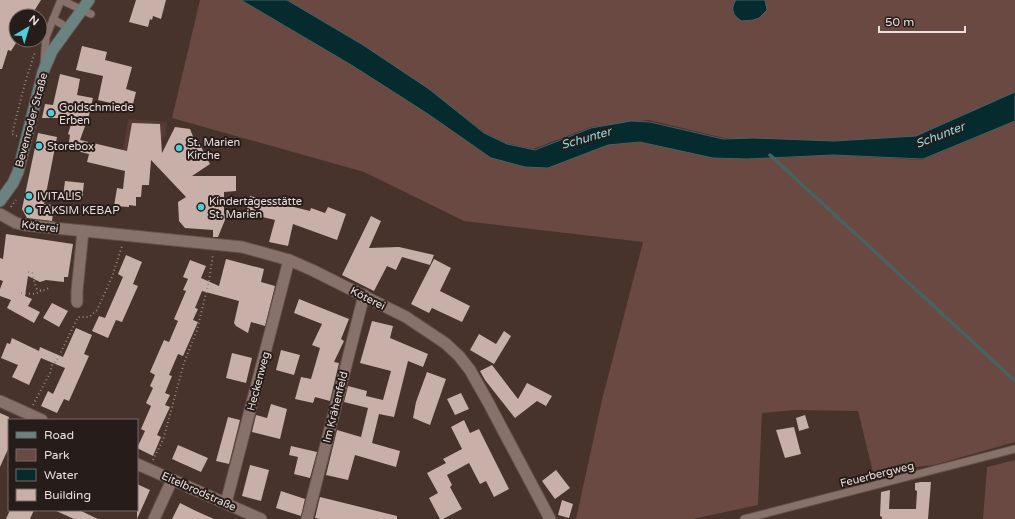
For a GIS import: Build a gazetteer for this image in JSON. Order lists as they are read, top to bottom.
{
  "streets": {
    "main road": ["Bevenroder Straße"],
    "street": [
      "Köterei",
      "Heckenweg",
      "Im Krähenfeld",
      "Eitelbrodstraße"
    ],
    "lane": ["Feuerbergweg"]
  },
  "crossings": [
    ["Köterei", "Heckenweg"],
    ["Köterei", "Im Krähenfeld"],
    ["Heckenweg", "Eitelbrodstraße"]
  ],
  "water": ["Schunter"],
  "places": [
    "Goldschmiede Erben",
    "Storebox",
    "St. Marien Kirche",
    "IVITALIS",
    "Kindertagesstätte St. Marien",
    "TAKSIM KEBAP"
  ],
  "legend": [
    "Road",
    "Park",
    "Water",
    "Building"
  ],
  "scale_bar": "50 m",
  "north": "top right"
}
